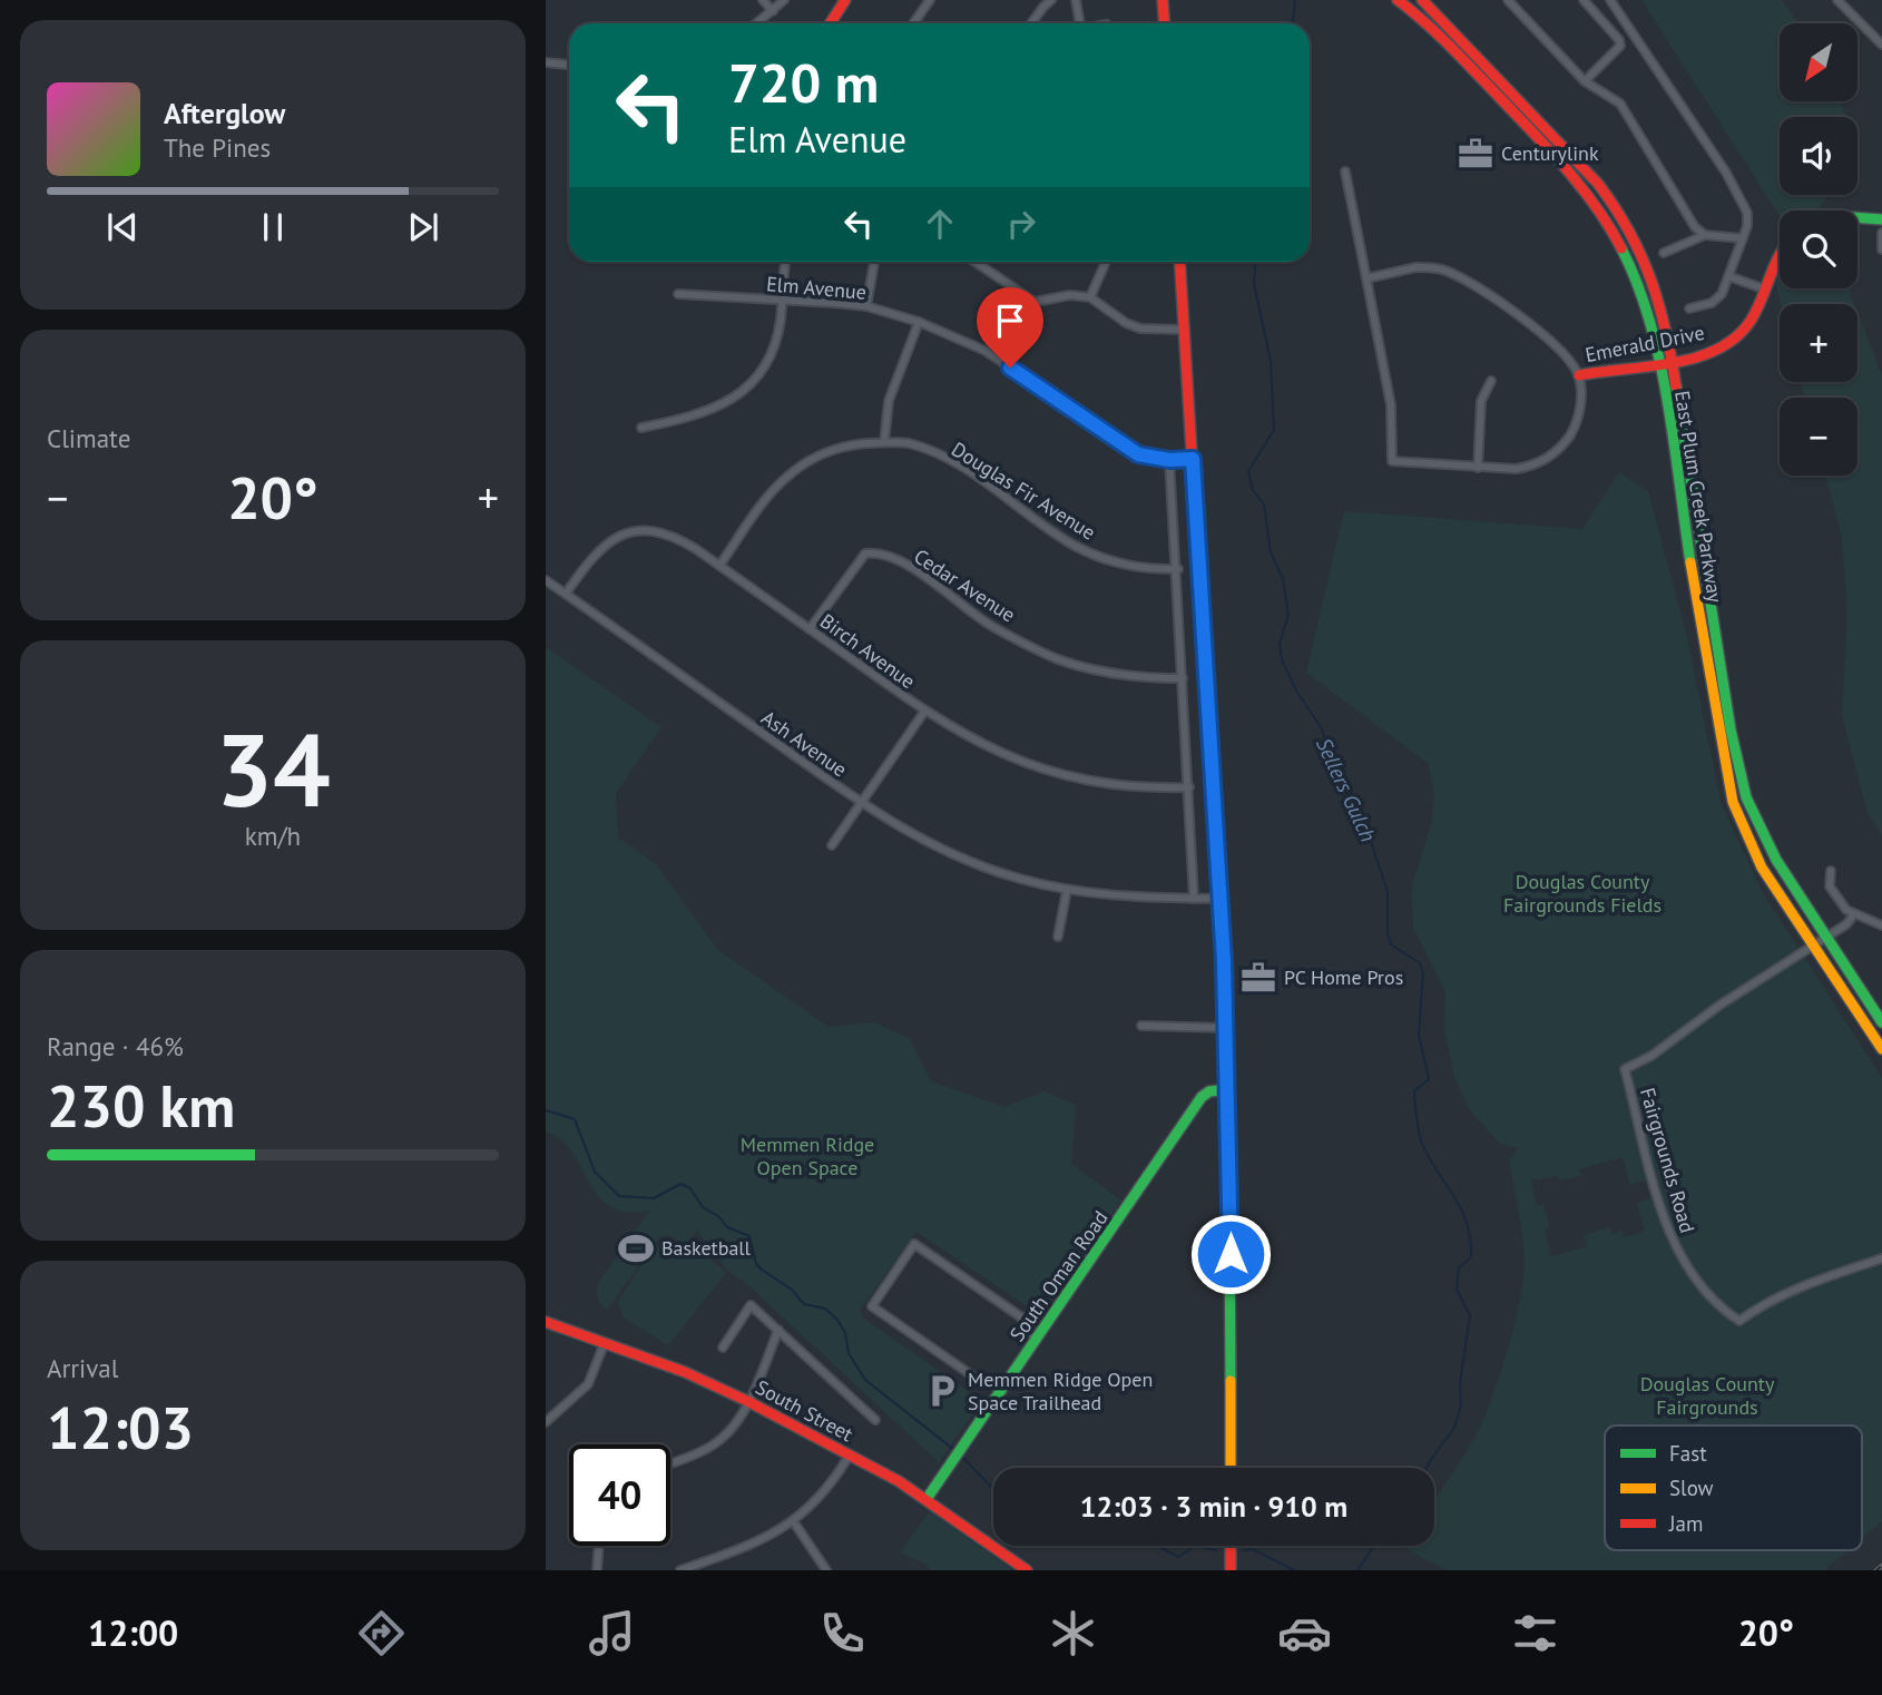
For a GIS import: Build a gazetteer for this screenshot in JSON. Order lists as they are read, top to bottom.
{
  "streets": {
    "street": [
      "Elm Avenue",
      "Emerald Drive",
      "Douglas Fir Avenue",
      "East Plum Creek Parkway",
      "Cedar Avenue",
      "Birch Avenue",
      "Ash Avenue",
      "Fairgrounds Road",
      "South Oman Road",
      "South Street"
    ]
  },
  "crossings": [
    ["Emerald Drive", "East Plum Creek Parkway"],
    ["Douglas Fir Avenue", "Birch Avenue"],
    ["East Plum Creek Parkway", "Fairgrounds Road"],
    ["Cedar Avenue", "Birch Avenue"],
    ["Birch Avenue", "Ash Avenue"],
    ["South Oman Road", "South Street"]
  ],
  "water": ["Sellers Gulch"],
  "parks": ["Douglas County Fairgrounds Fields", "Memmen Ridge Open Space", "Douglas County Fairgrounds"],
  "places": {
    "office": ["Centurylink", "PC Home Pros"],
    "sports": ["Basketball"],
    "parking": ["Memmen Ridge Open Space Trailhead"]
  },
  "legend": ["Fast", "Slow", "Jam"],
  "north": "bottom left",
  "page": {
    "map_buttons": ["+", "−"],
    "turn": ["720 m", "Elm Avenue"],
    "song": ["Afterglow", "The Pines"],
    "tile": [
      "Climate",
      ["34", "km/h"],
      ["Range · 46%", "230 km"],
      ["Arrival", "12:03"]
    ],
    "heat": ["−", "20°", "+"],
    "limit": "40",
    "trip": "12:03 · 3 min · 910 m",
    "tabs": ["12:00", "20°"]
  }
}
